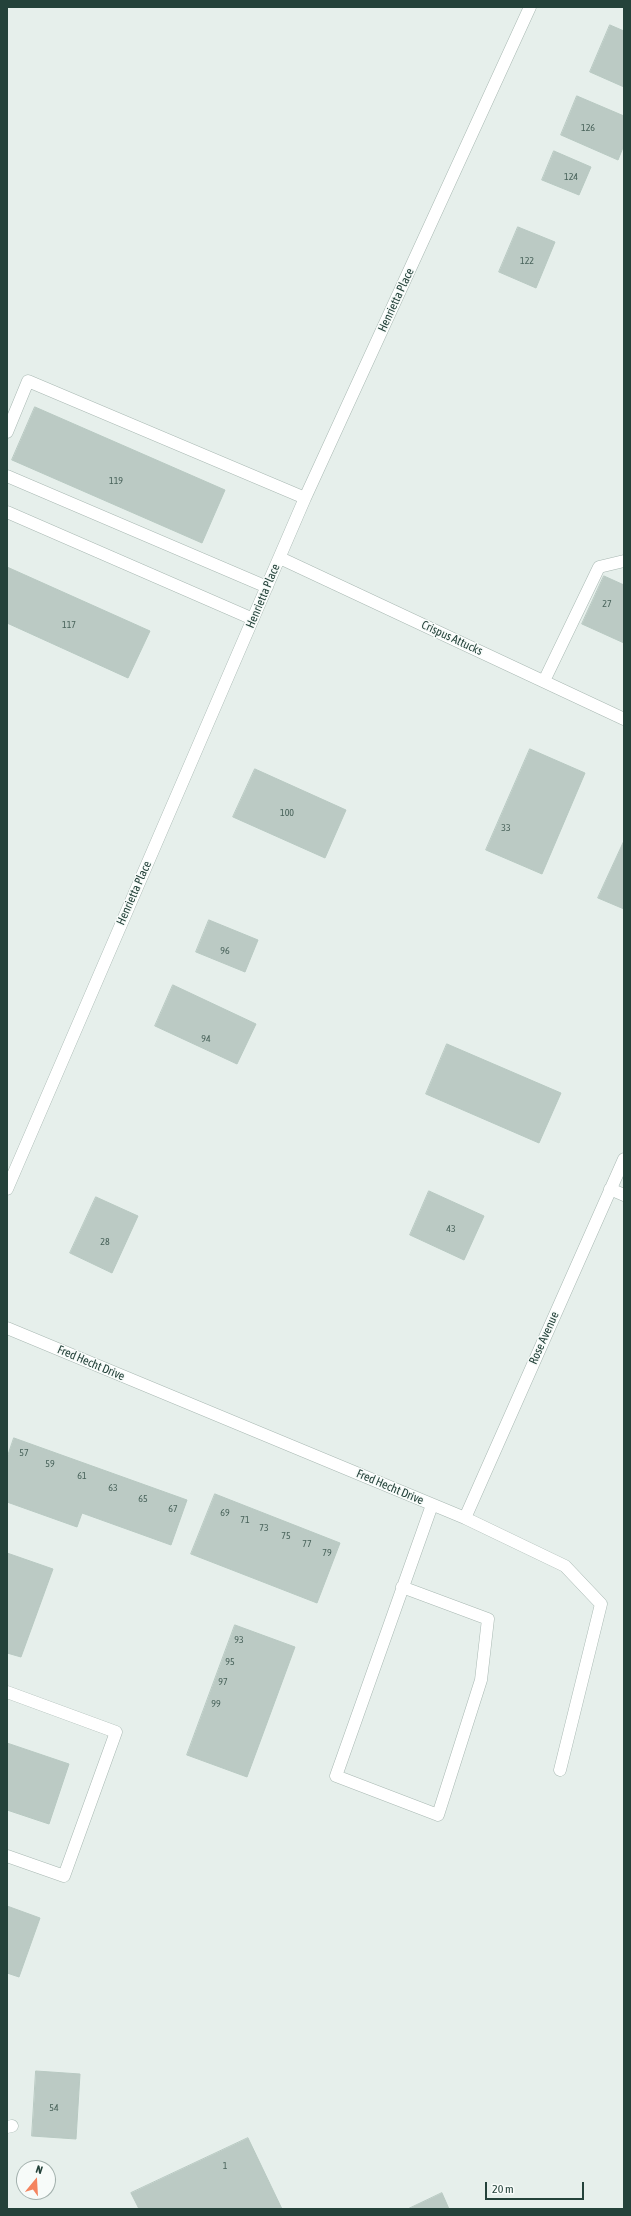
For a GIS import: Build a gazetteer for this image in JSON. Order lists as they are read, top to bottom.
{
  "streets": {
    "street": [
      "Henrietta Place",
      "Crispus Attucks",
      "Rose Avenue",
      "Fred Hecht Drive"
    ]
  },
  "crossings": [
    ["Henrietta Place", "Crispus Attucks"],
    ["Rose Avenue", "Fred Hecht Drive"]
  ],
  "house_numbers": [
    "126",
    "124",
    "122",
    "119",
    "27",
    "117",
    "100",
    "33",
    "96",
    "94",
    "43",
    "28",
    "57",
    "59",
    "61",
    "63",
    "65",
    "67",
    "69",
    "71",
    "73",
    "75",
    "77",
    "79",
    "93",
    "95",
    "97",
    "99",
    "54",
    "1"
  ],
  "scale_bar": "20 m",
  "north": "top"
}
